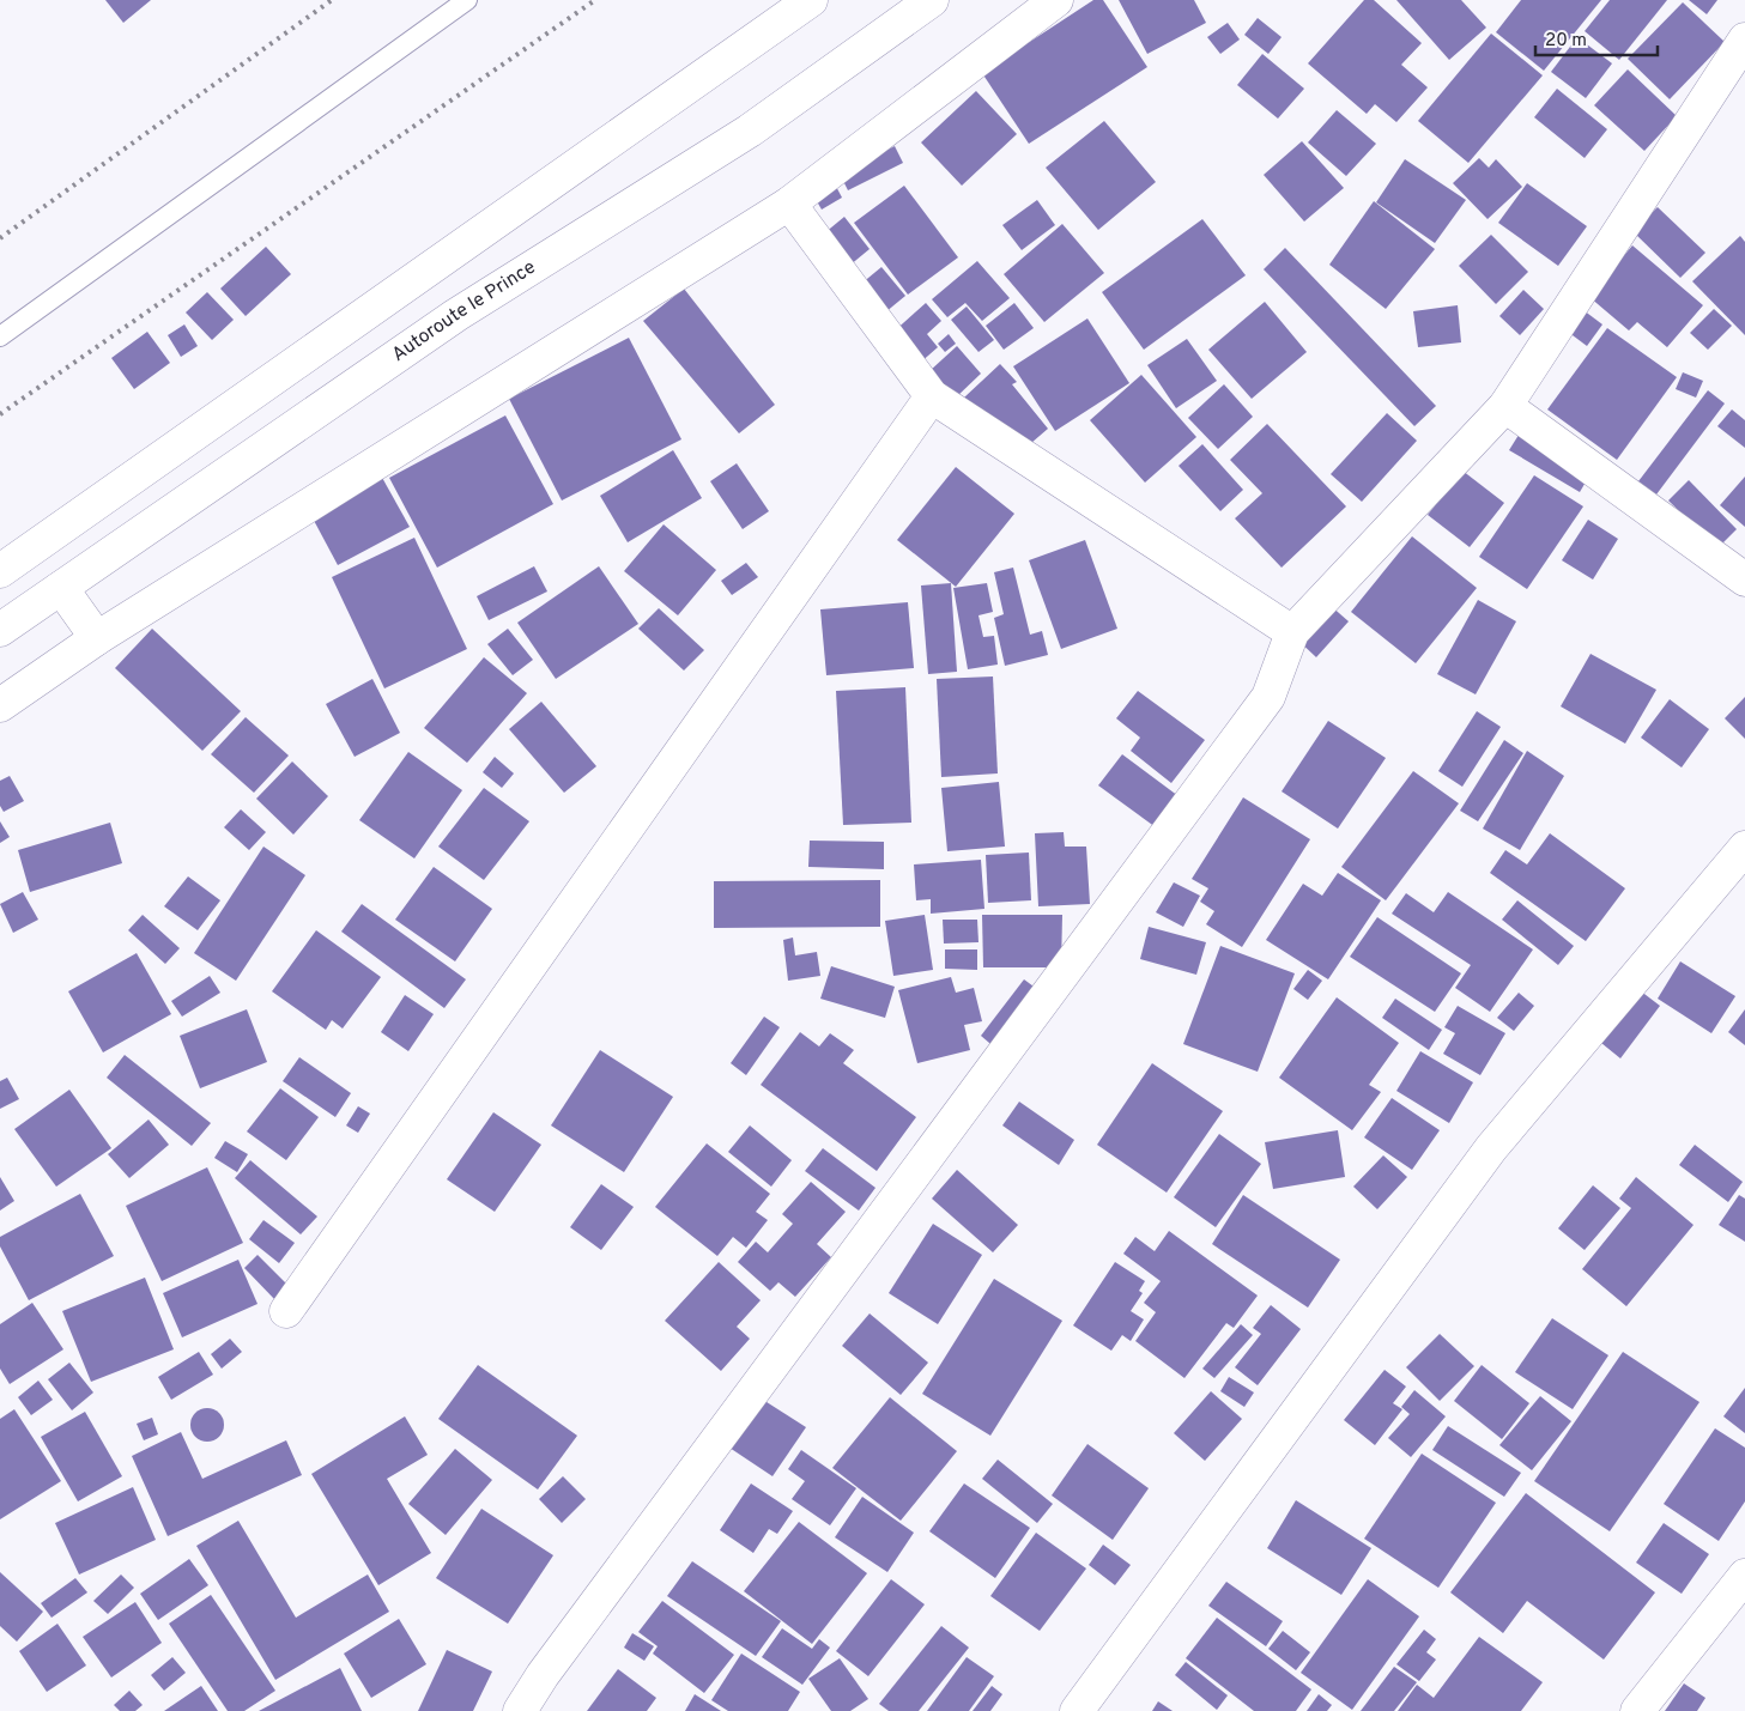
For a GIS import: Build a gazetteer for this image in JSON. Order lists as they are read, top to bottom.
{
  "streets": {
    "street": ["Autoroute le Prince"]
  },
  "scale_bar": "20 m"
}
